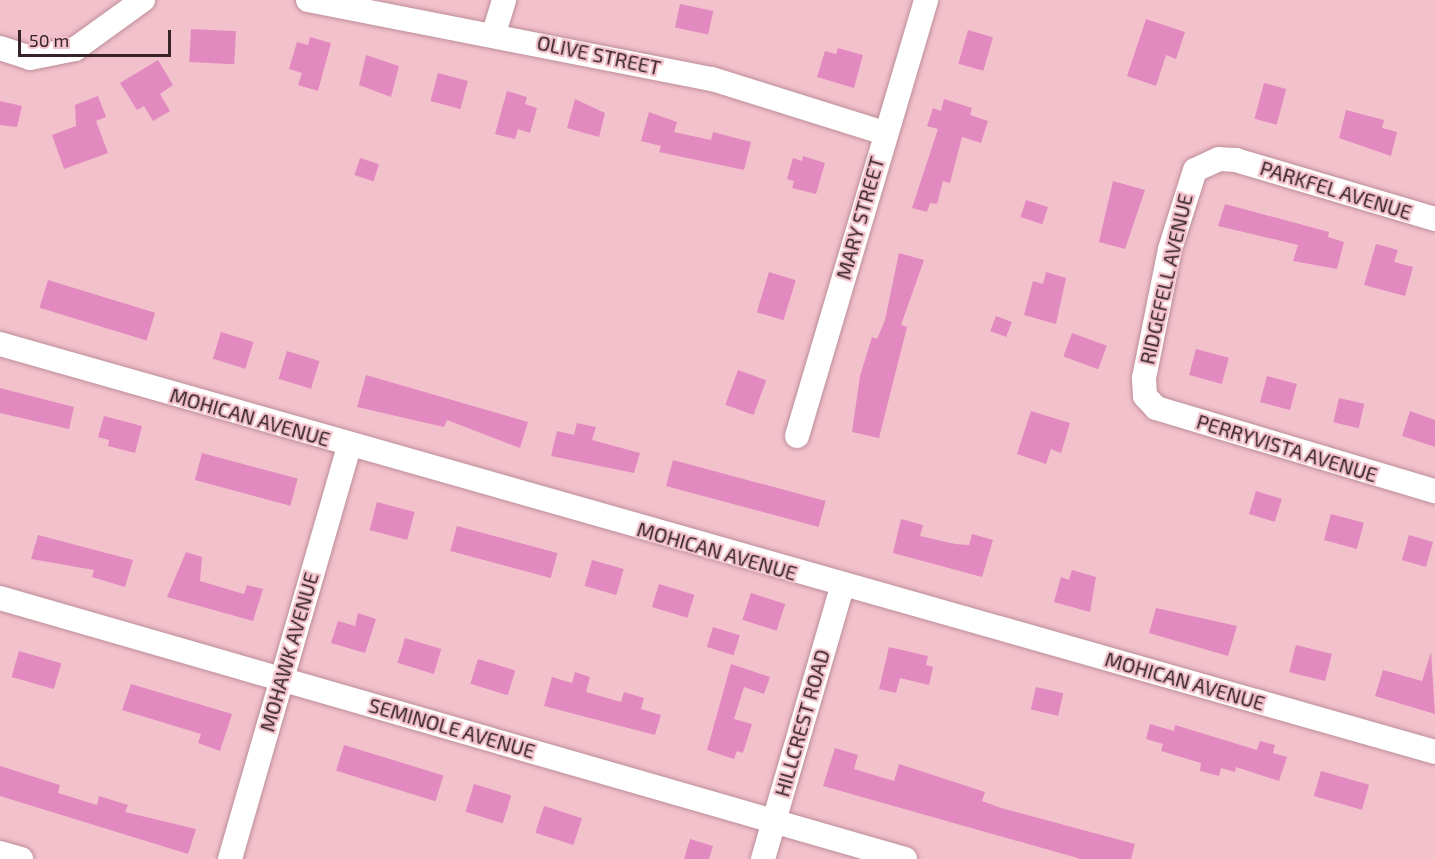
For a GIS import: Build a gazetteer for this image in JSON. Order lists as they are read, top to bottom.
{
  "streets": {
    "street": [
      "OLIVE STREET",
      "PARKFEL AVENUE",
      "MARY STREET",
      "RIDGEFELL AVENUE",
      "MOHICAN AVENUE",
      "PERRYVISTA AVENUE",
      "MOHAWK AVENUE",
      "HILLCREST ROAD",
      "SEMINOLE AVENUE"
    ]
  },
  "crossings": [
    ["OLIVE STREET", "MARY STREET"],
    ["PARKFEL AVENUE", "RIDGEFELL AVENUE"],
    ["RIDGEFELL AVENUE", "PERRYVISTA AVENUE"],
    ["MOHICAN AVENUE", "MOHAWK AVENUE"],
    ["MOHICAN AVENUE", "HILLCREST ROAD"],
    ["MOHAWK AVENUE", "SEMINOLE AVENUE"],
    ["HILLCREST ROAD", "SEMINOLE AVENUE"]
  ],
  "scale_bar": "50 m"
}
